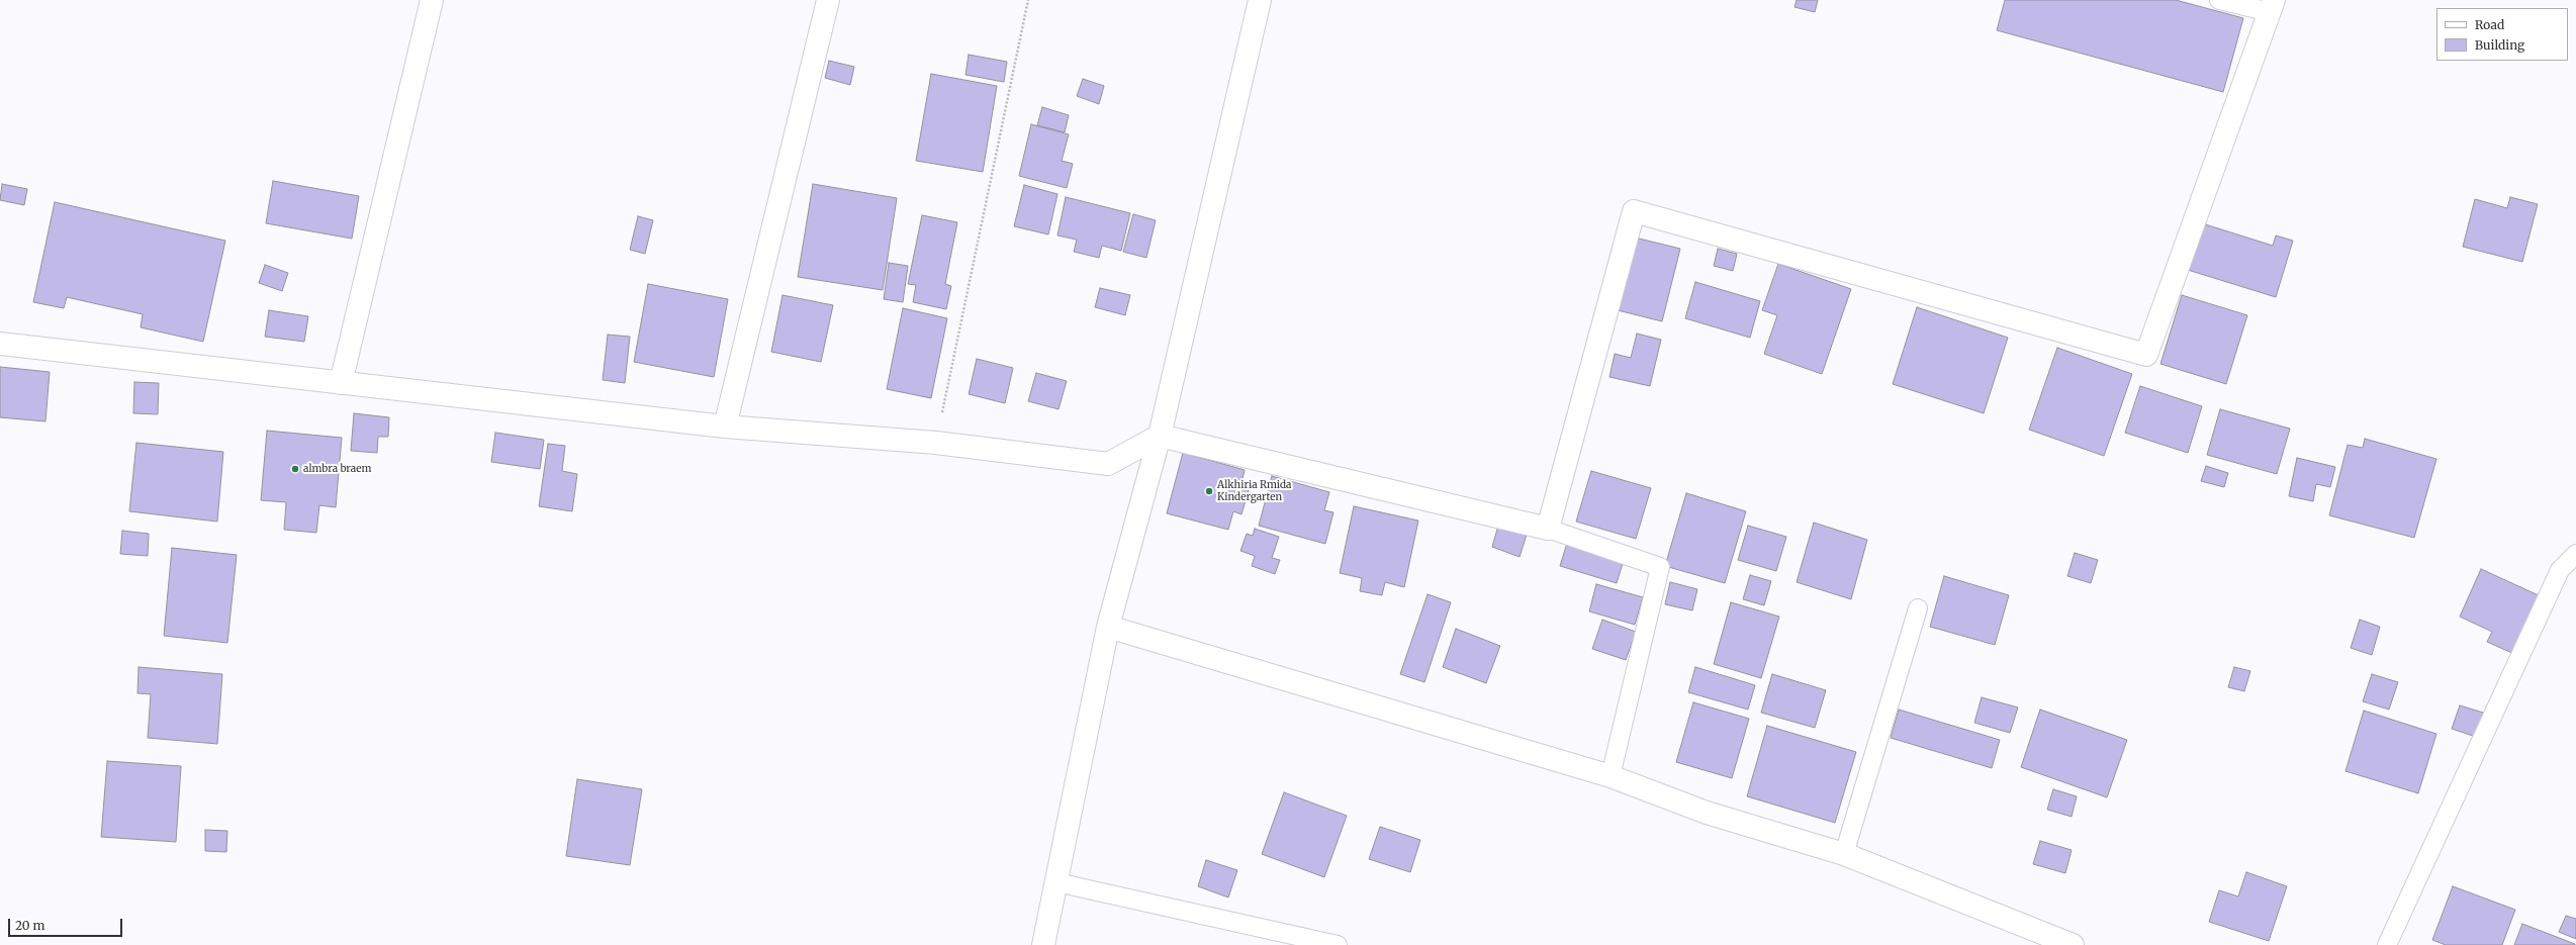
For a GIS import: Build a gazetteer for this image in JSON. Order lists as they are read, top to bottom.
{
  "places": ["almbra braem", "Alkhiria Rmida Kindergarten"],
  "legend": ["Road", "Building"],
  "scale_bar": "20 m"
}
